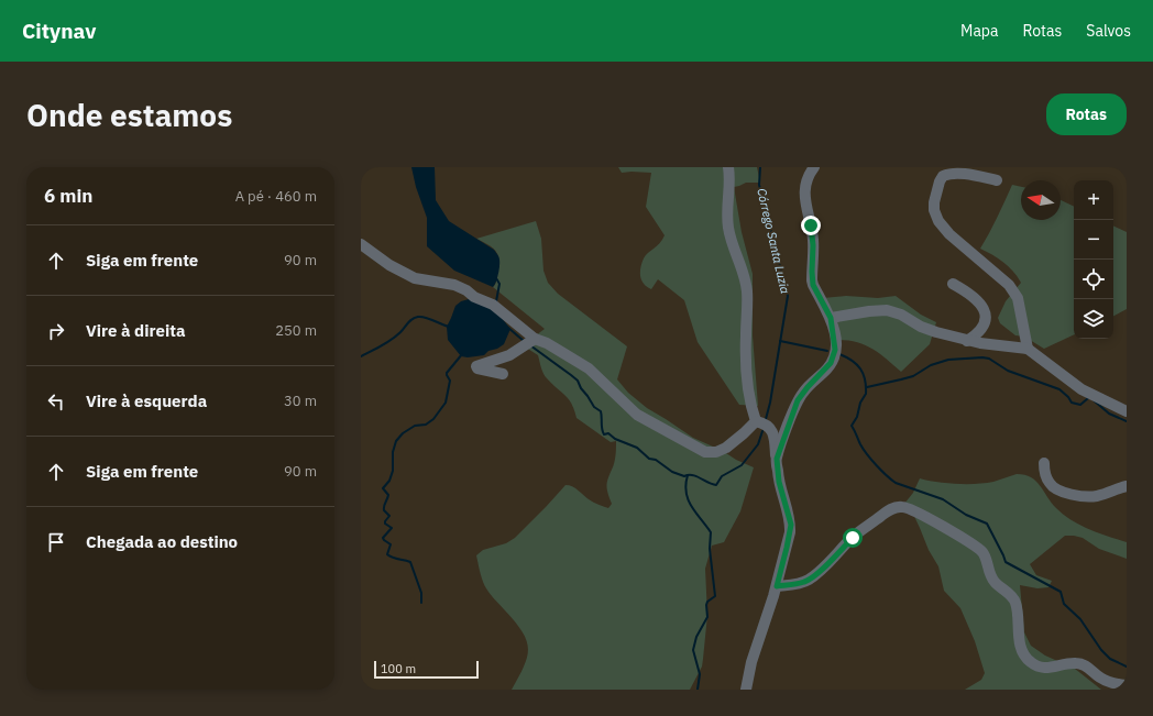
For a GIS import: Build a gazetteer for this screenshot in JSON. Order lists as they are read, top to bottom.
{
  "water": ["Córrego Santa Luzia"],
  "scale_bar": "100 m",
  "north": "left",
  "page": {
    "header": "Citynav",
    "nav": ["Mapa", "Rotas", "Salvos"],
    "buttons": "Rotas",
    "title": "Onde estamos",
    "heading": ["6 min", "A pé · 460 m"],
    "map_buttons": ["+", "−"],
    "list": [
      ["Siga em frente", "90 m"],
      ["Vire à direita", "250 m"],
      ["Vire à esquerda", "30 m"],
      ["Siga em frente", "90 m"],
      "Chegada ao destino"
    ],
    "scale": "100 m"
  }
}
